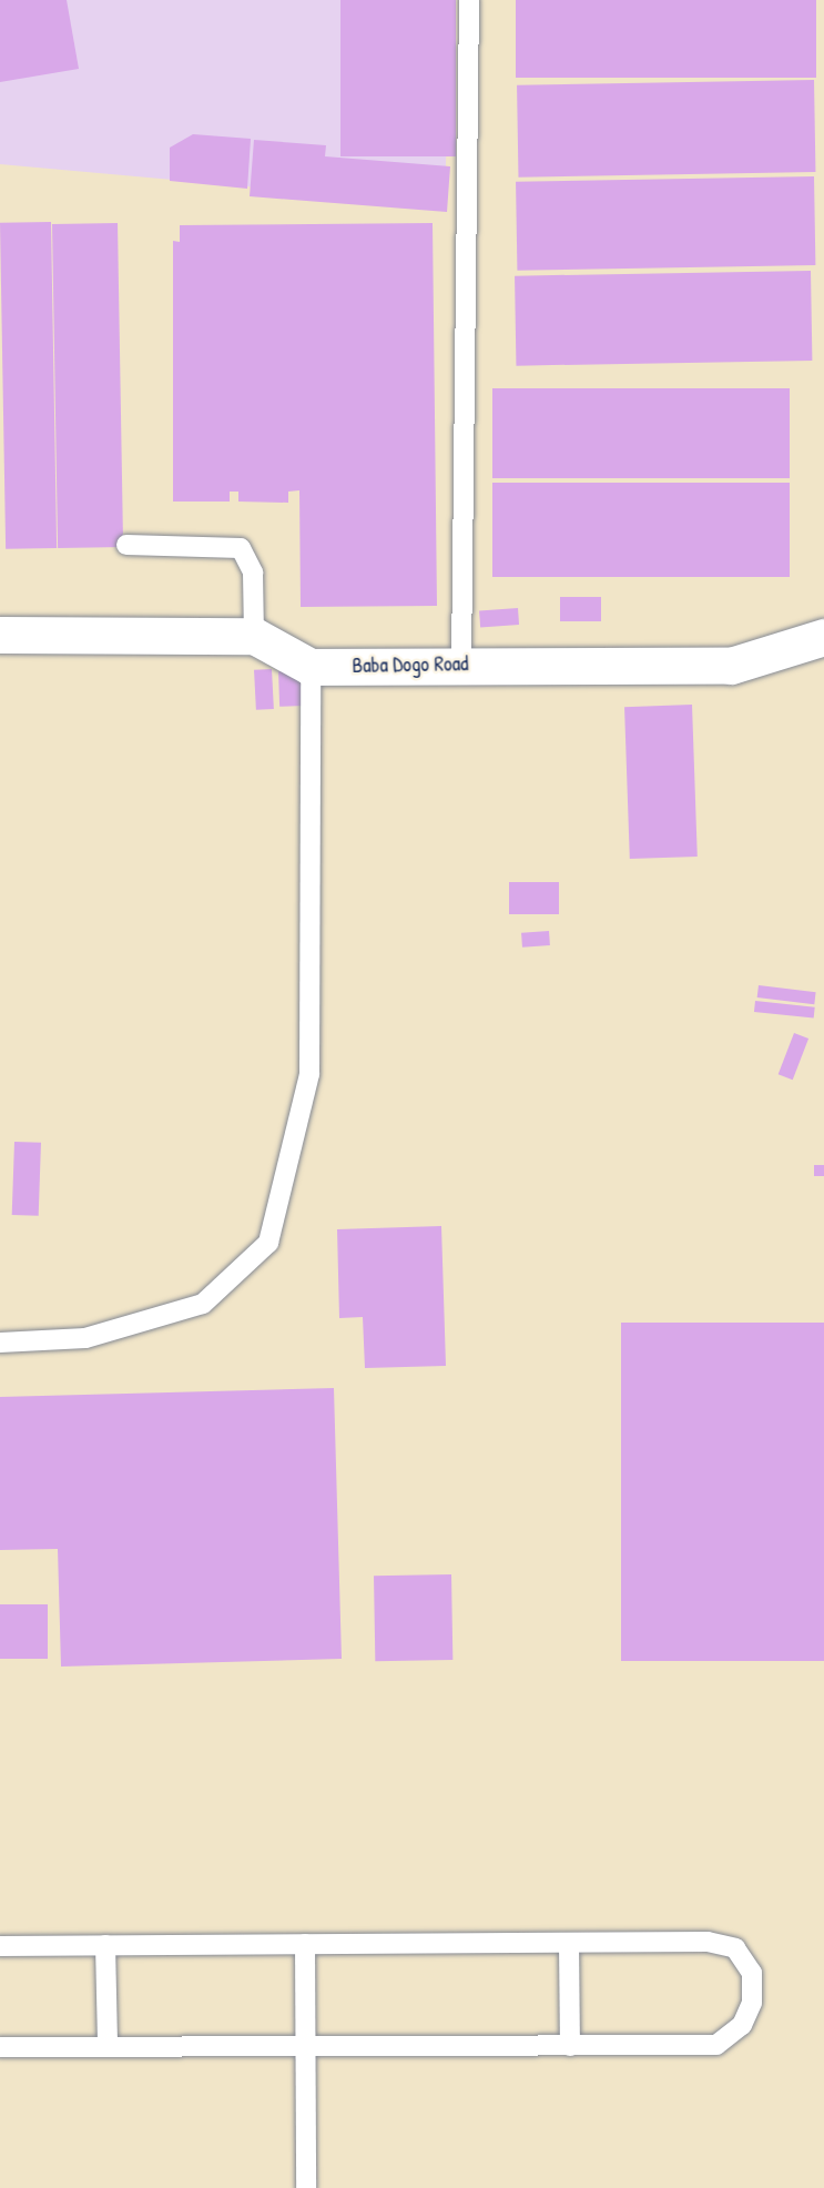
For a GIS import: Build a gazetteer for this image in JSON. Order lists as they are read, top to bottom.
{
  "streets": {
    "street": ["Baba Dogo Road"]
  }
}
